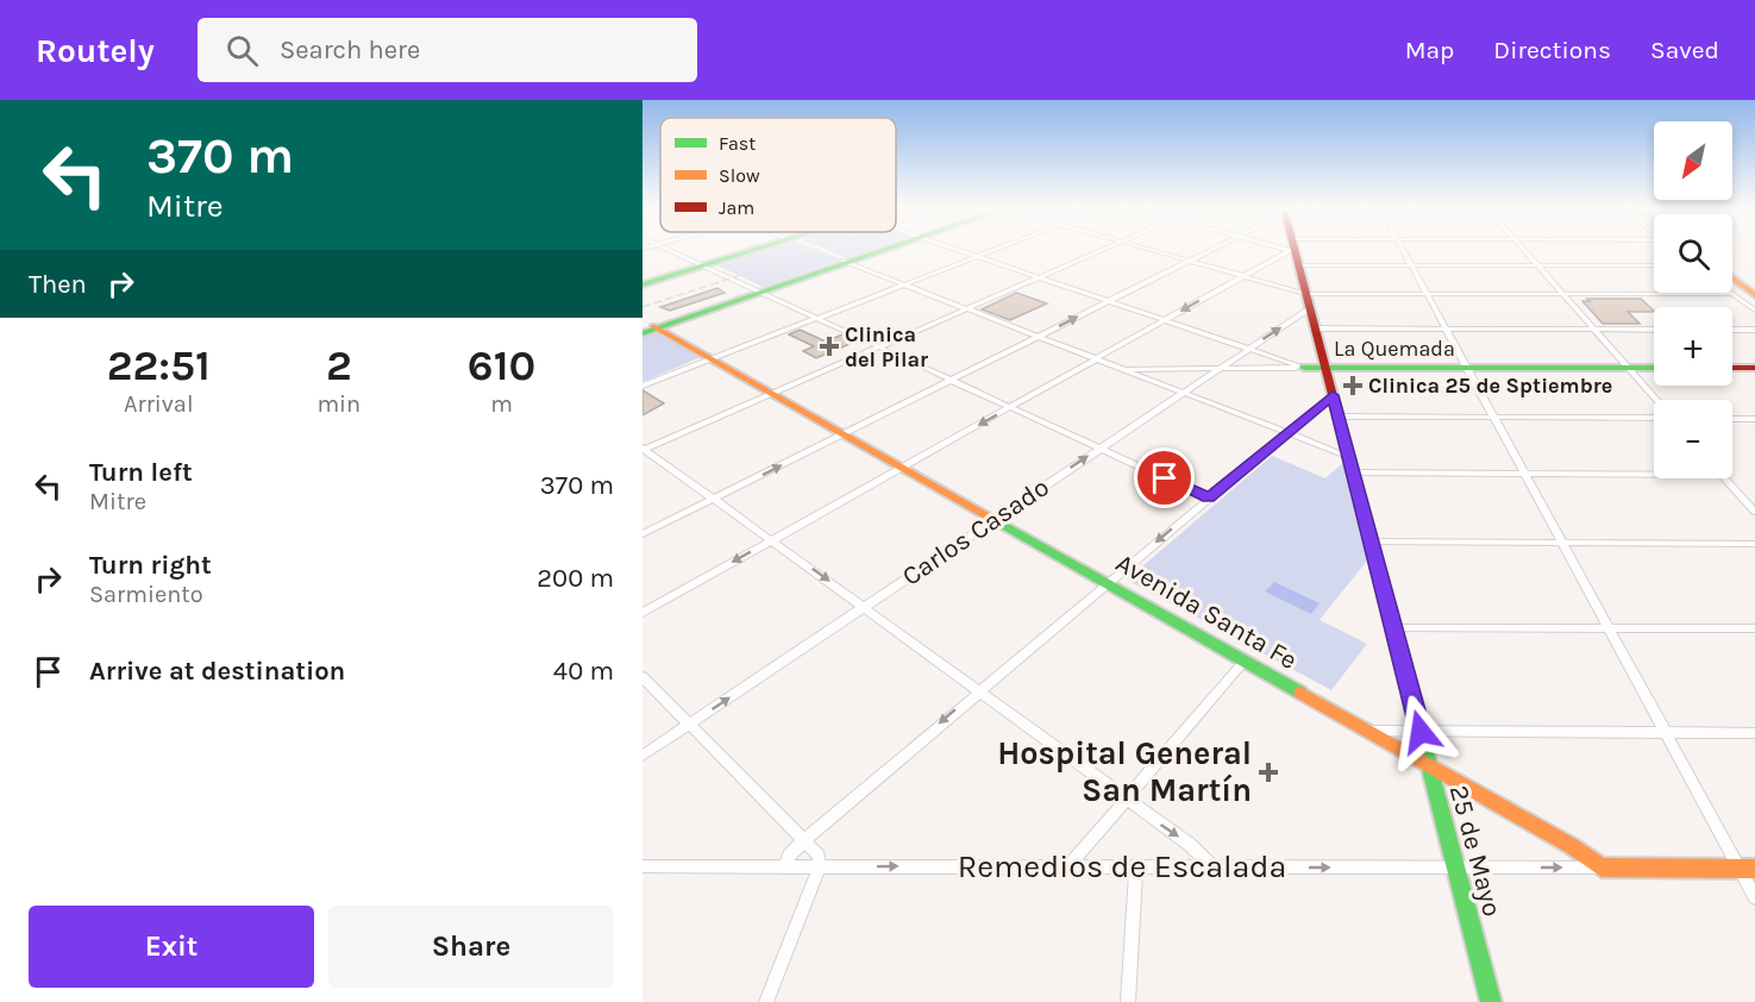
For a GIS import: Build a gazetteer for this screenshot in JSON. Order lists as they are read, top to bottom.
{
  "streets": {
    "street": [
      "La Quemada",
      "Carlos Casado",
      "Avenida Santa Fe",
      "25 de Mayo",
      "Remedios de Escalada"
    ]
  },
  "crossings": [
    ["La Quemada", "Carlos Casado"],
    ["La Quemada", "25 de Mayo"],
    ["Carlos Casado", "Avenida Santa Fe"],
    ["Carlos Casado", "25 de Mayo"],
    ["Avenida Santa Fe", "25 de Mayo"],
    ["Avenida Santa Fe", "Remedios de Escalada"],
    ["25 de Mayo", "Remedios de Escalada"]
  ],
  "one_way": ["Carlos Casado", "Remedios de Escalada"],
  "places": {
    "health": ["Clinica del Pilar", "Clinica 25 de Sptiembre", "Hospital General San Martín"]
  },
  "legend": ["Fast", "Slow", "Jam"],
  "north": "bottom left",
  "page": {
    "header": "Routely",
    "search": "Search here",
    "nav": ["Map", "Directions", "Saved"],
    "turn": ["370 m", "Mitre"],
    "map_buttons": ["+", "−"],
    "then": "Then",
    "eta": [
      "22:51",
      "Arrival",
      "2",
      "min",
      "610",
      "m"
    ],
    "list": [
      {
        "name": "Turn left",
        "note": "Mitre",
        "value": "370 m"
      },
      {
        "name": "Turn right",
        "note": "Sarmiento",
        "value": "200 m"
      },
      {
        "name": "Arrive at destination",
        "value": "40 m"
      }
    ],
    "buttons": ["Exit", "Share"]
  }
}
